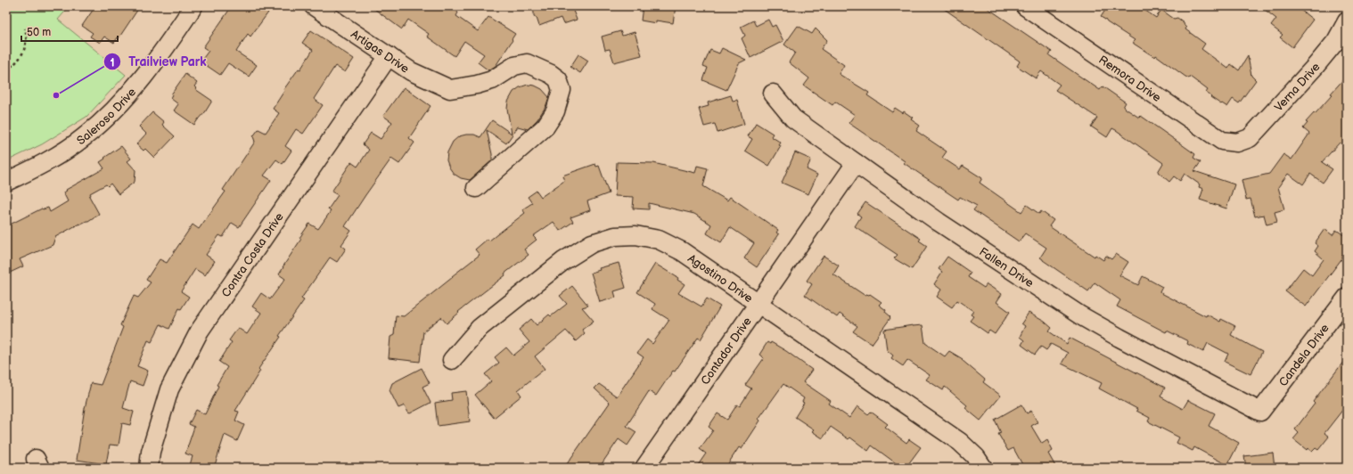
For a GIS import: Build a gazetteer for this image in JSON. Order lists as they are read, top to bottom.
{
  "streets": {
    "street": [
      "Artigas Drive",
      "Remora Drive",
      "Verna Drive",
      "Saleroso Drive",
      "Contra Costa Drive",
      "Fallen Drive",
      "Agostino Drive",
      "Contador Drive",
      "Candela Drive"
    ]
  },
  "crossings": [
    ["Artigas Drive", "Contra Costa Drive"],
    ["Remora Drive", "Verna Drive"],
    ["Fallen Drive", "Contador Drive"],
    ["Fallen Drive", "Candela Drive"],
    ["Agostino Drive", "Contador Drive"]
  ],
  "places": ["Trailview Park"],
  "scale_bar": "50 m"
}
